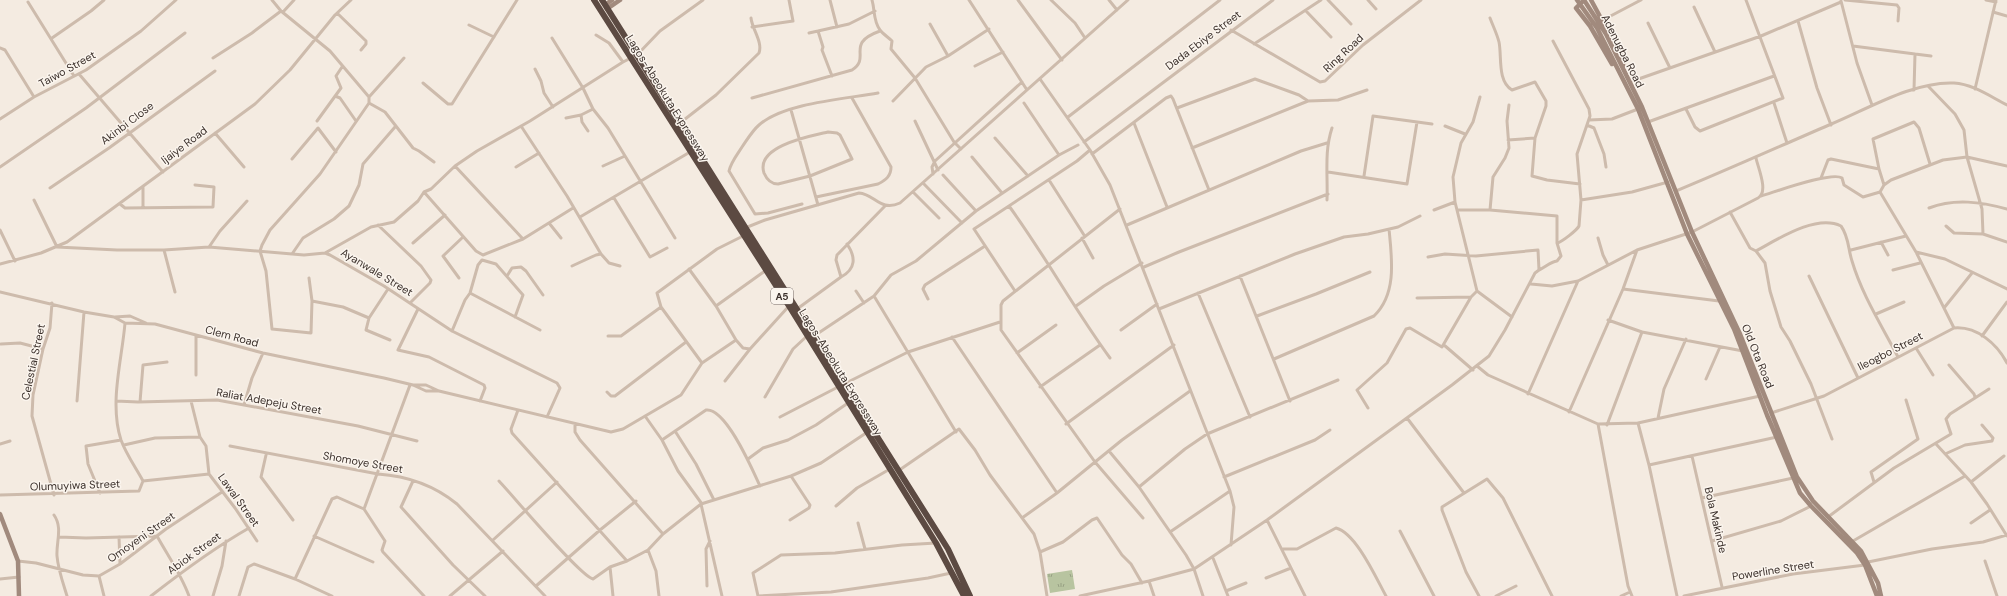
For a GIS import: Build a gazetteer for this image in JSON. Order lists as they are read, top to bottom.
{
  "streets": {
    "highway": ["Lagos-Abeokuta Expressway", "A5"],
    "street": [
      "Dada Ebiye Street",
      "Adenugba Road",
      "Ring Road",
      "Taiwo Street",
      "Akinbi Close",
      "Ijaiye Road",
      "Ayanwale Street",
      "Clem Road",
      "Ileogbo Street",
      "Old Ota Road",
      "Celestial Street",
      "Raliat Adepeju Street",
      "Shomoye Street",
      "Olumuyiwa Street",
      "Lawal Street",
      "Bola Makinde",
      "Omoyeni Street",
      "Abiok Street",
      "Powerline Street"
    ]
  },
  "crossings": [
    ["Dada Ebiye Street", "Ring Road"],
    ["Adenugba Road", "Old Ota Road"],
    ["Ijaiye Road", "Ayanwale Street"],
    ["Ayanwale Street", "Clem Road"],
    ["Clem Road", "Celestial Street"],
    ["Ileogbo Street", "Old Ota Road"],
    ["Old Ota Road", "Powerline Street"],
    ["Celestial Street", "Olumuyiwa Street"],
    ["Raliat Adepeju Street", "Lawal Street"],
    ["Lawal Street", "Omoyeni Street"],
    ["Lawal Street", "Abiok Street"],
    ["Bola Makinde", "Powerline Street"]
  ]
}
